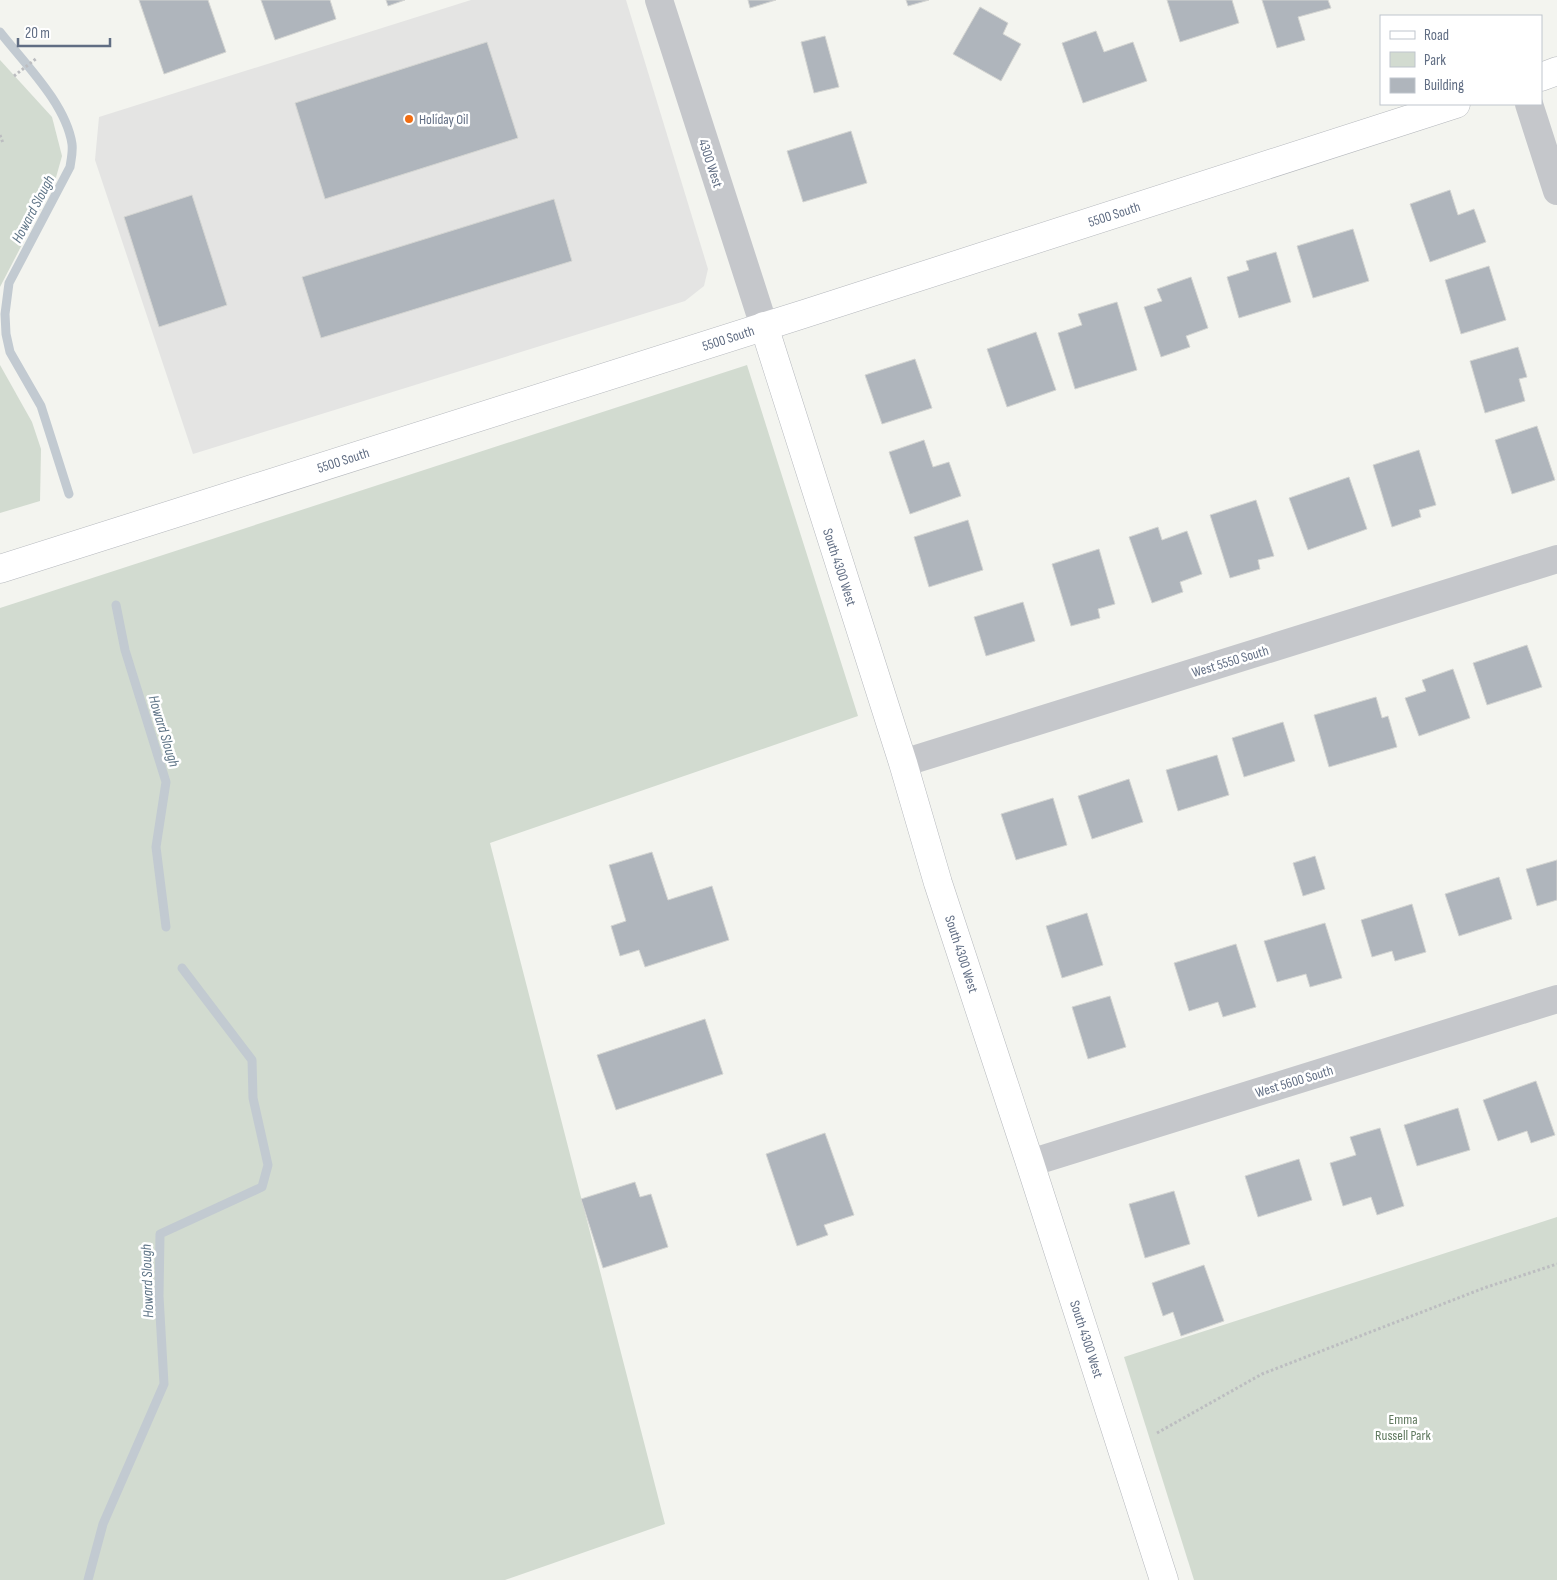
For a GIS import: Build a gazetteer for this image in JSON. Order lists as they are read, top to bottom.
{
  "streets": {
    "main road": ["5500 South", "South 4300 West"],
    "street": ["4300 West", "West 5550 South", "West 5600 South"]
  },
  "crossings": [
    ["4300 West", "5500 South"],
    ["4300 West", "South 4300 West"],
    ["5500 South", "South 4300 West"],
    ["South 4300 West", "West 5550 South"],
    ["South 4300 West", "West 5600 South"]
  ],
  "water": ["Howard Slough"],
  "parks": ["Emma Russell Park"],
  "places": ["Holiday Oil"],
  "legend": ["Road", "Park", "Building"],
  "scale_bar": "20 m"
}
